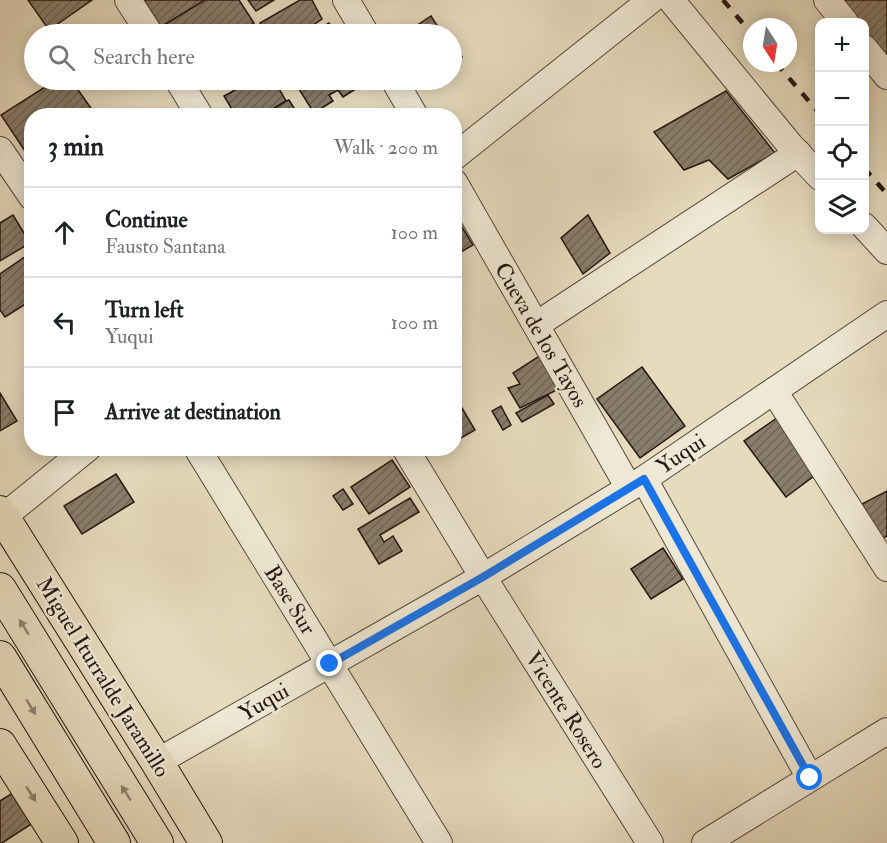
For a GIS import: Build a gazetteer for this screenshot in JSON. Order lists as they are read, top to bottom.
{
  "streets": {
    "main road": ["Miguel Iturralde Jaramillo"],
    "street": [
      "Cueva de los Tayos",
      "Yuqui",
      "Base Sur",
      "Vicente Rosero"
    ]
  },
  "crossings": [
    ["Cueva de los Tayos", "Yuqui"],
    ["Yuqui", "Base Sur"],
    ["Yuqui", "Miguel Iturralde Jaramillo"],
    ["Yuqui", "Vicente Rosero"]
  ],
  "north": "bottom",
  "page": {
    "map_buttons": ["+", "−"],
    "search": "Search here",
    "heading": ["3 min", "Walk · 200 m"],
    "list": [
      ["Continue", "Fausto Santana", "100 m"],
      ["Turn left", "Yuqui", "100 m"],
      "Arrive at destination"
    ]
  }
}
